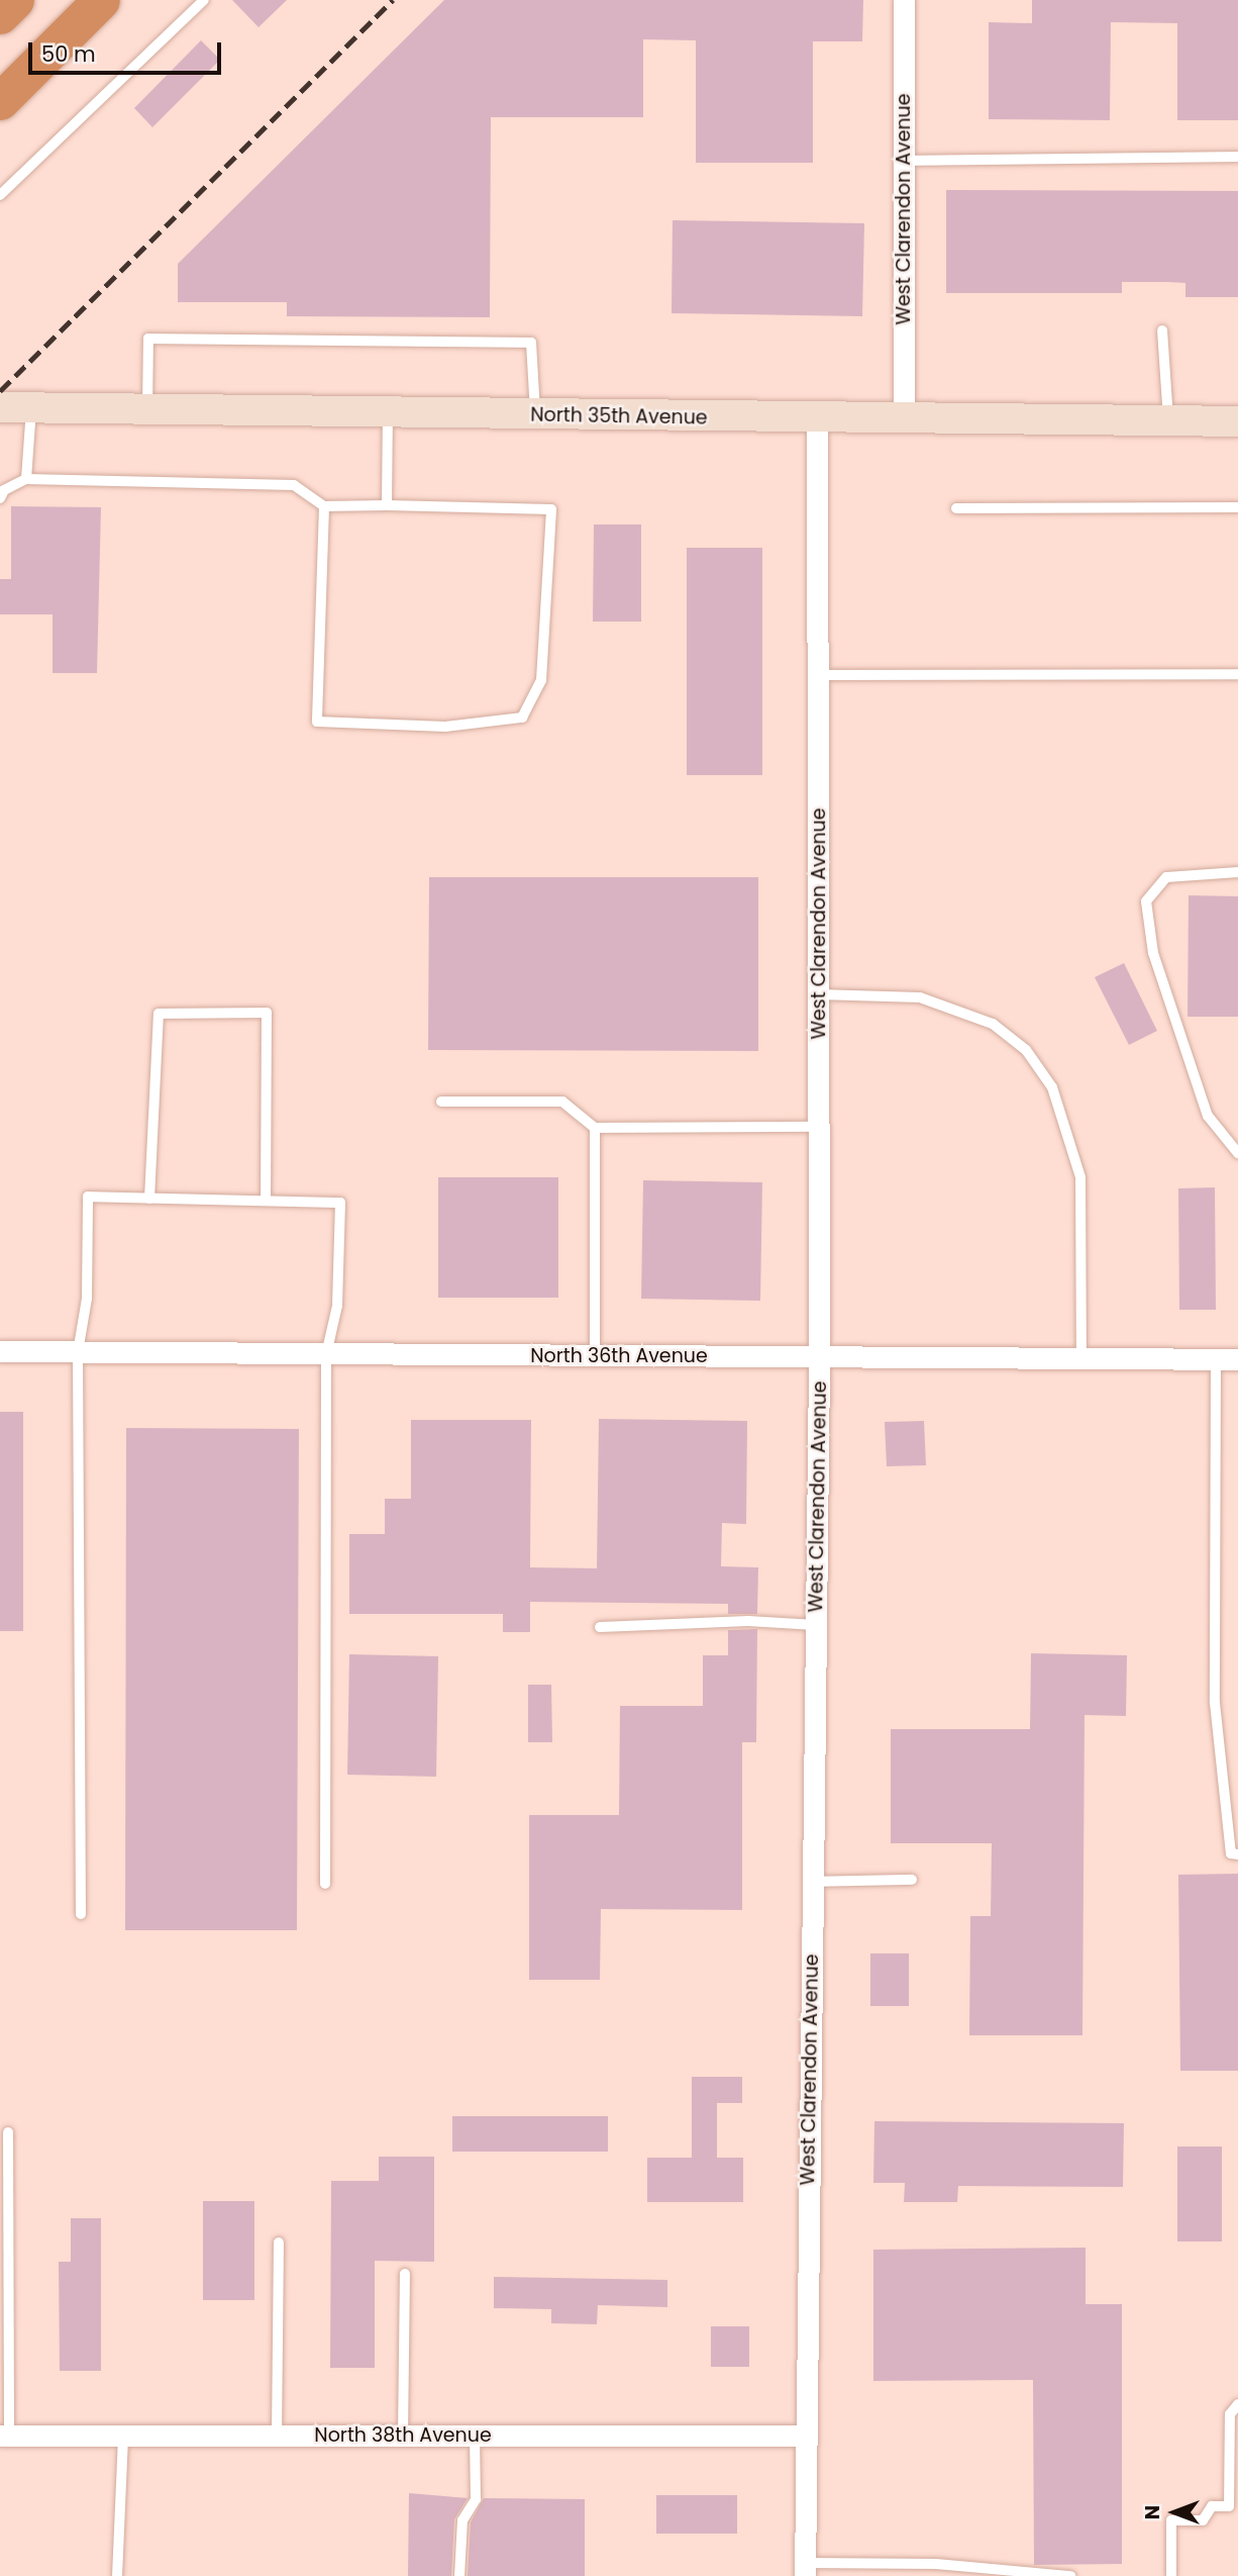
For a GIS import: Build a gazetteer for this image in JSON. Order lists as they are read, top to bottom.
{
  "streets": {
    "main road": ["North 35th Avenue"],
    "street": ["West Clarendon Avenue", "North 36th Avenue", "North 38th Avenue"]
  },
  "crossings": [
    ["West Clarendon Avenue", "North 35th Avenue"],
    ["West Clarendon Avenue", "North 36th Avenue"],
    ["West Clarendon Avenue", "North 38th Avenue"]
  ],
  "scale_bar": "50 m",
  "north": "left"
}
